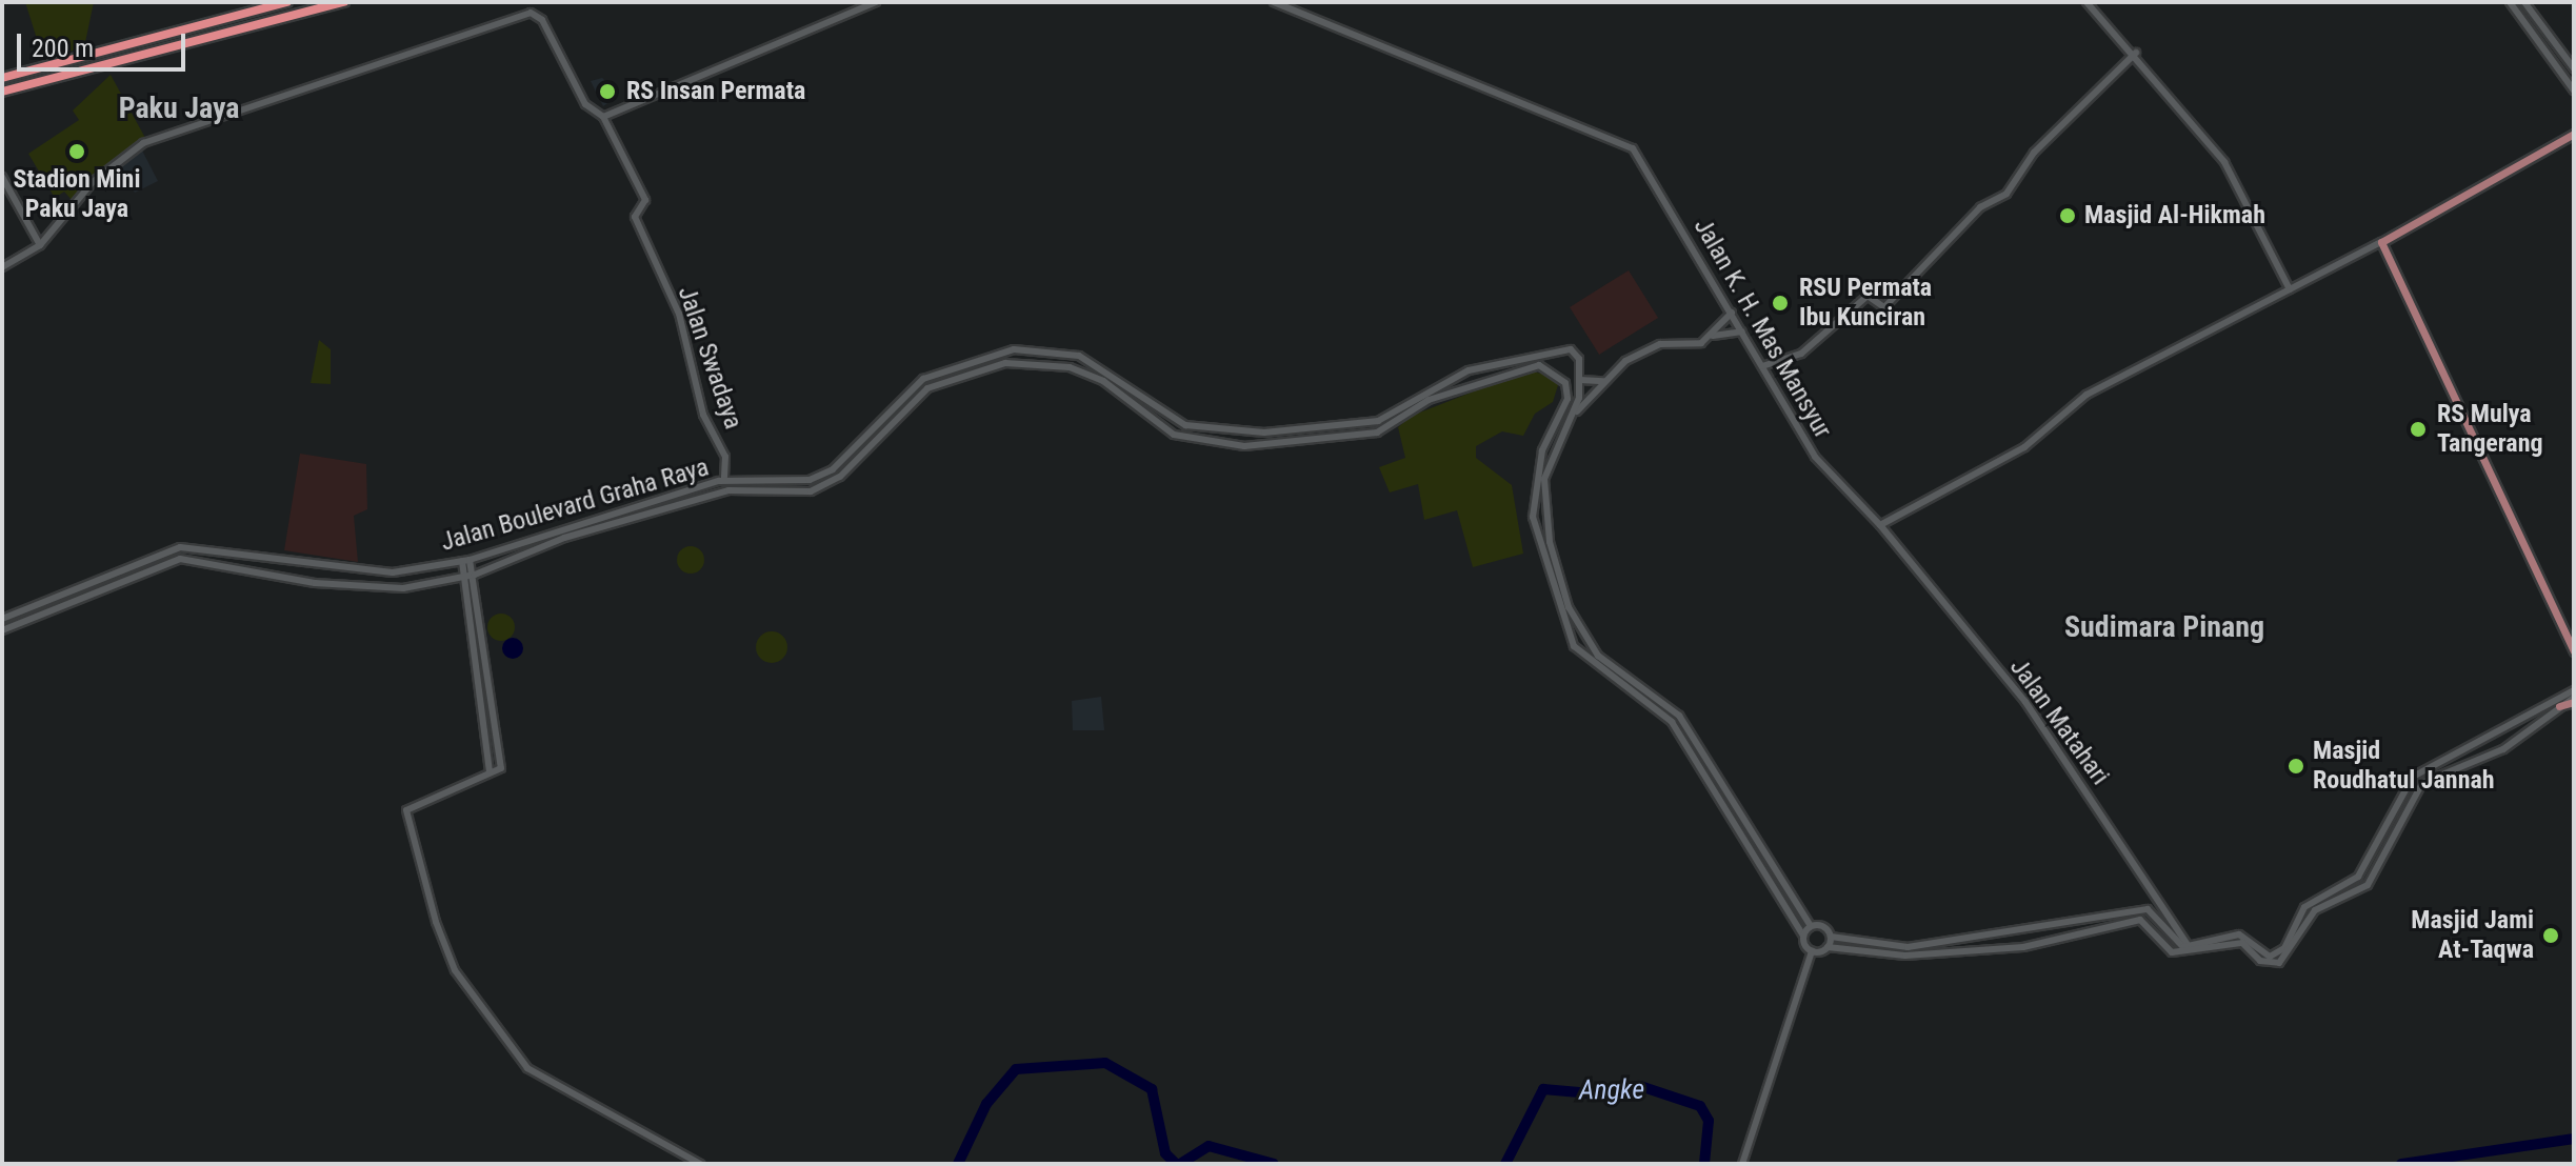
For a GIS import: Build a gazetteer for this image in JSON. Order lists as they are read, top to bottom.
{
  "streets": {
    "main road": [
      "Jalan K. H. Mas Mansyur",
      "Jalan Swadaya",
      "Jalan Boulevard Graha Raya",
      "Jalan Matahari"
    ]
  },
  "crossings": [
    ["Jalan K. H. Mas Mansyur", "Jalan Matahari"],
    ["Jalan Swadaya", "Jalan Boulevard Graha Raya"]
  ],
  "districts": ["Paku Jaya", "Sudimara Pinang"],
  "water": ["Angke"],
  "places": [
    "RS Insan Permata",
    "Stadion Mini Paku Jaya",
    "Masjid Al-Hikmah",
    "RSU Permata Ibu Kunciran",
    "RS Mulya Tangerang",
    "Masjid Roudhatul Jannah",
    "Masjid Jami At-Taqwa"
  ],
  "scale_bar": "200 m"
}
